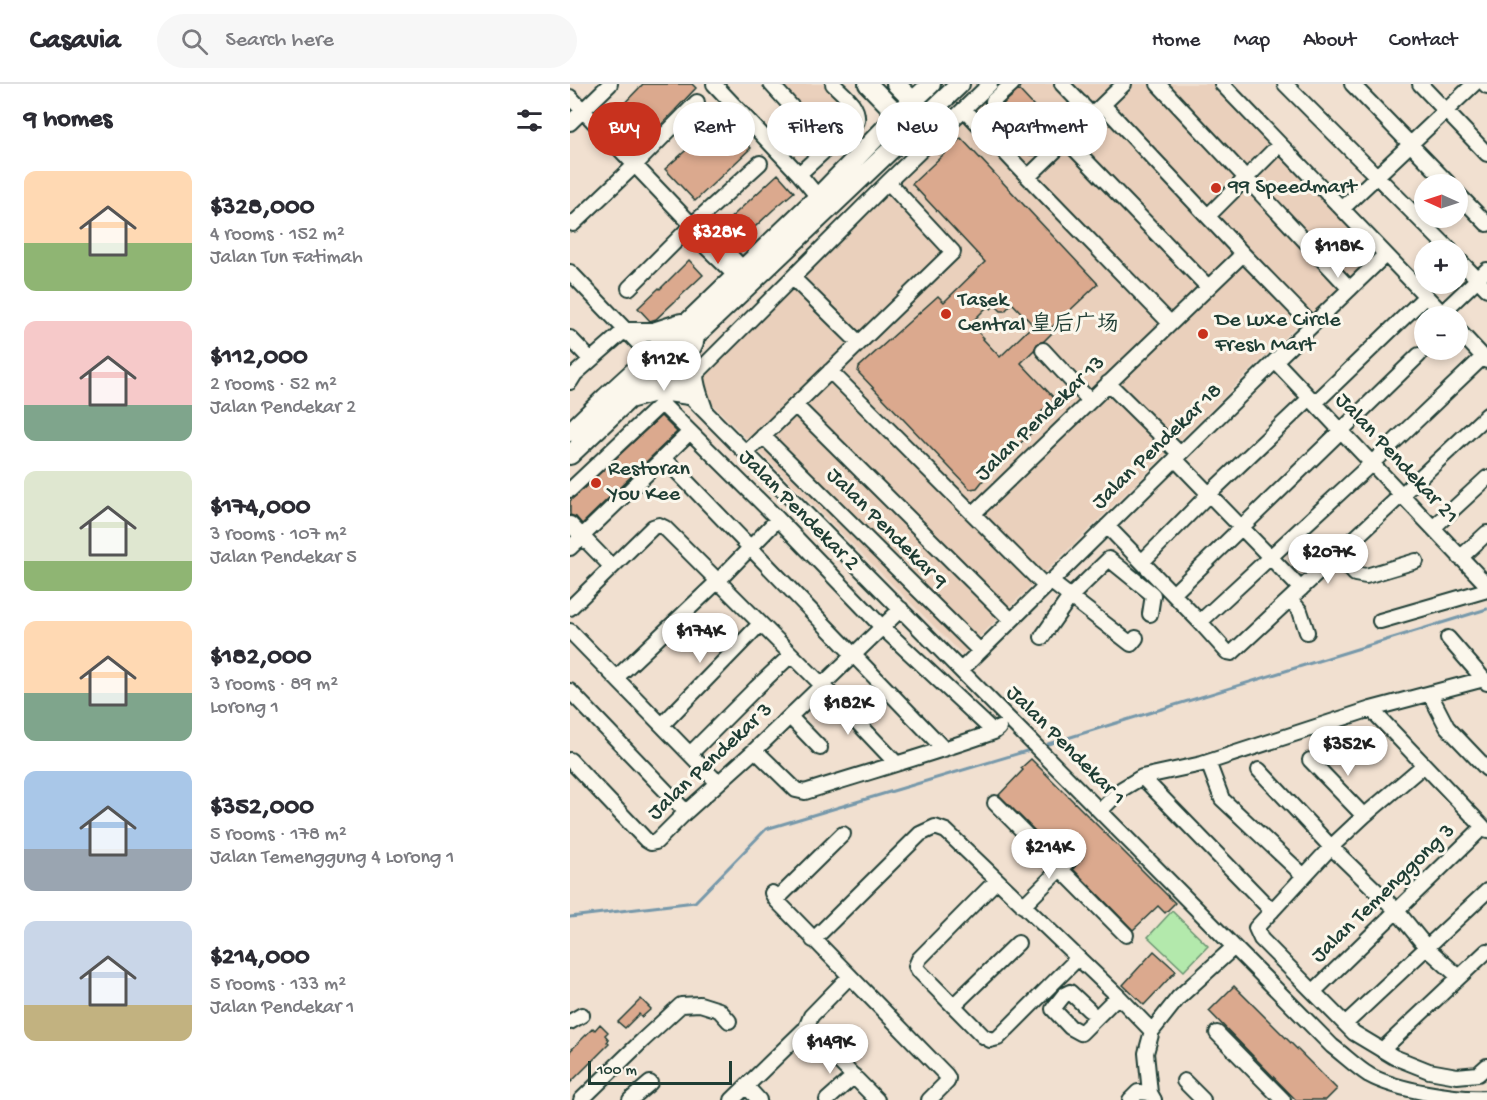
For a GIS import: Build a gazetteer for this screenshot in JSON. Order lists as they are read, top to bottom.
{
  "streets": {
    "street": [
      "Jalan Pendekar 13",
      "Jalan Pendekar 18",
      "Jalan Pendekar 21",
      "Jalan Pendekar 2",
      "Jalan Pendekar 9",
      "Jalan Pendekar 1",
      "Jalan Pendekar 3",
      "Jalan Temenggong 3"
    ]
  },
  "crossings": [
    ["Jalan Pendekar 18", "Jalan Pendekar 21"],
    ["Jalan Pendekar 18", "Jalan Pendekar 9"],
    ["Jalan Pendekar 18", "Jalan Pendekar 1"],
    ["Jalan Pendekar 2", "Jalan Pendekar 3"],
    ["Jalan Pendekar 1", "Jalan Pendekar 3"]
  ],
  "places": [
    "99 Speedmart",
    "Tasek Central 皇后广场",
    "De Luxe Circle Fresh Mart",
    "Restoran You Kee"
  ],
  "scale_bar": "100 m",
  "north": "left",
  "page": {
    "header": "Casavia",
    "search": "Search here",
    "nav": [
      "Home",
      "Map",
      "About",
      "Contact"
    ],
    "heading": "9 homes",
    "chip": [
      "Buy",
      "Rent",
      "Filters",
      "New",
      "Apartment"
    ],
    "list": [
      {
        "name": "$328,000",
        "note": "4 rooms · 152 m² · Jalan Tun Fatimah"
      },
      {
        "name": "$112,000",
        "note": "2 rooms · 52 m² · Jalan Pendekar 2"
      },
      {
        "name": "$174,000",
        "note": "3 rooms · 107 m² · Jalan Pendekar 5"
      },
      {
        "name": "$182,000",
        "note": "3 rooms · 89 m² · Lorong 1"
      },
      {
        "name": "$352,000",
        "note": "5 rooms · 178 m² · Jalan Temenggung 4 Lorong 1"
      },
      {
        "name": "$214,000",
        "note": "5 rooms · 133 m² · Jalan Pendekar 1"
      }
    ],
    "map_buttons": ["+", "−"],
    "price": [
      "$328K",
      "$118K",
      "$112K",
      "$207K",
      "$174K",
      "$182K",
      "$352K",
      "$214K",
      "$149K"
    ],
    "scale": "100 m"
  }
}
